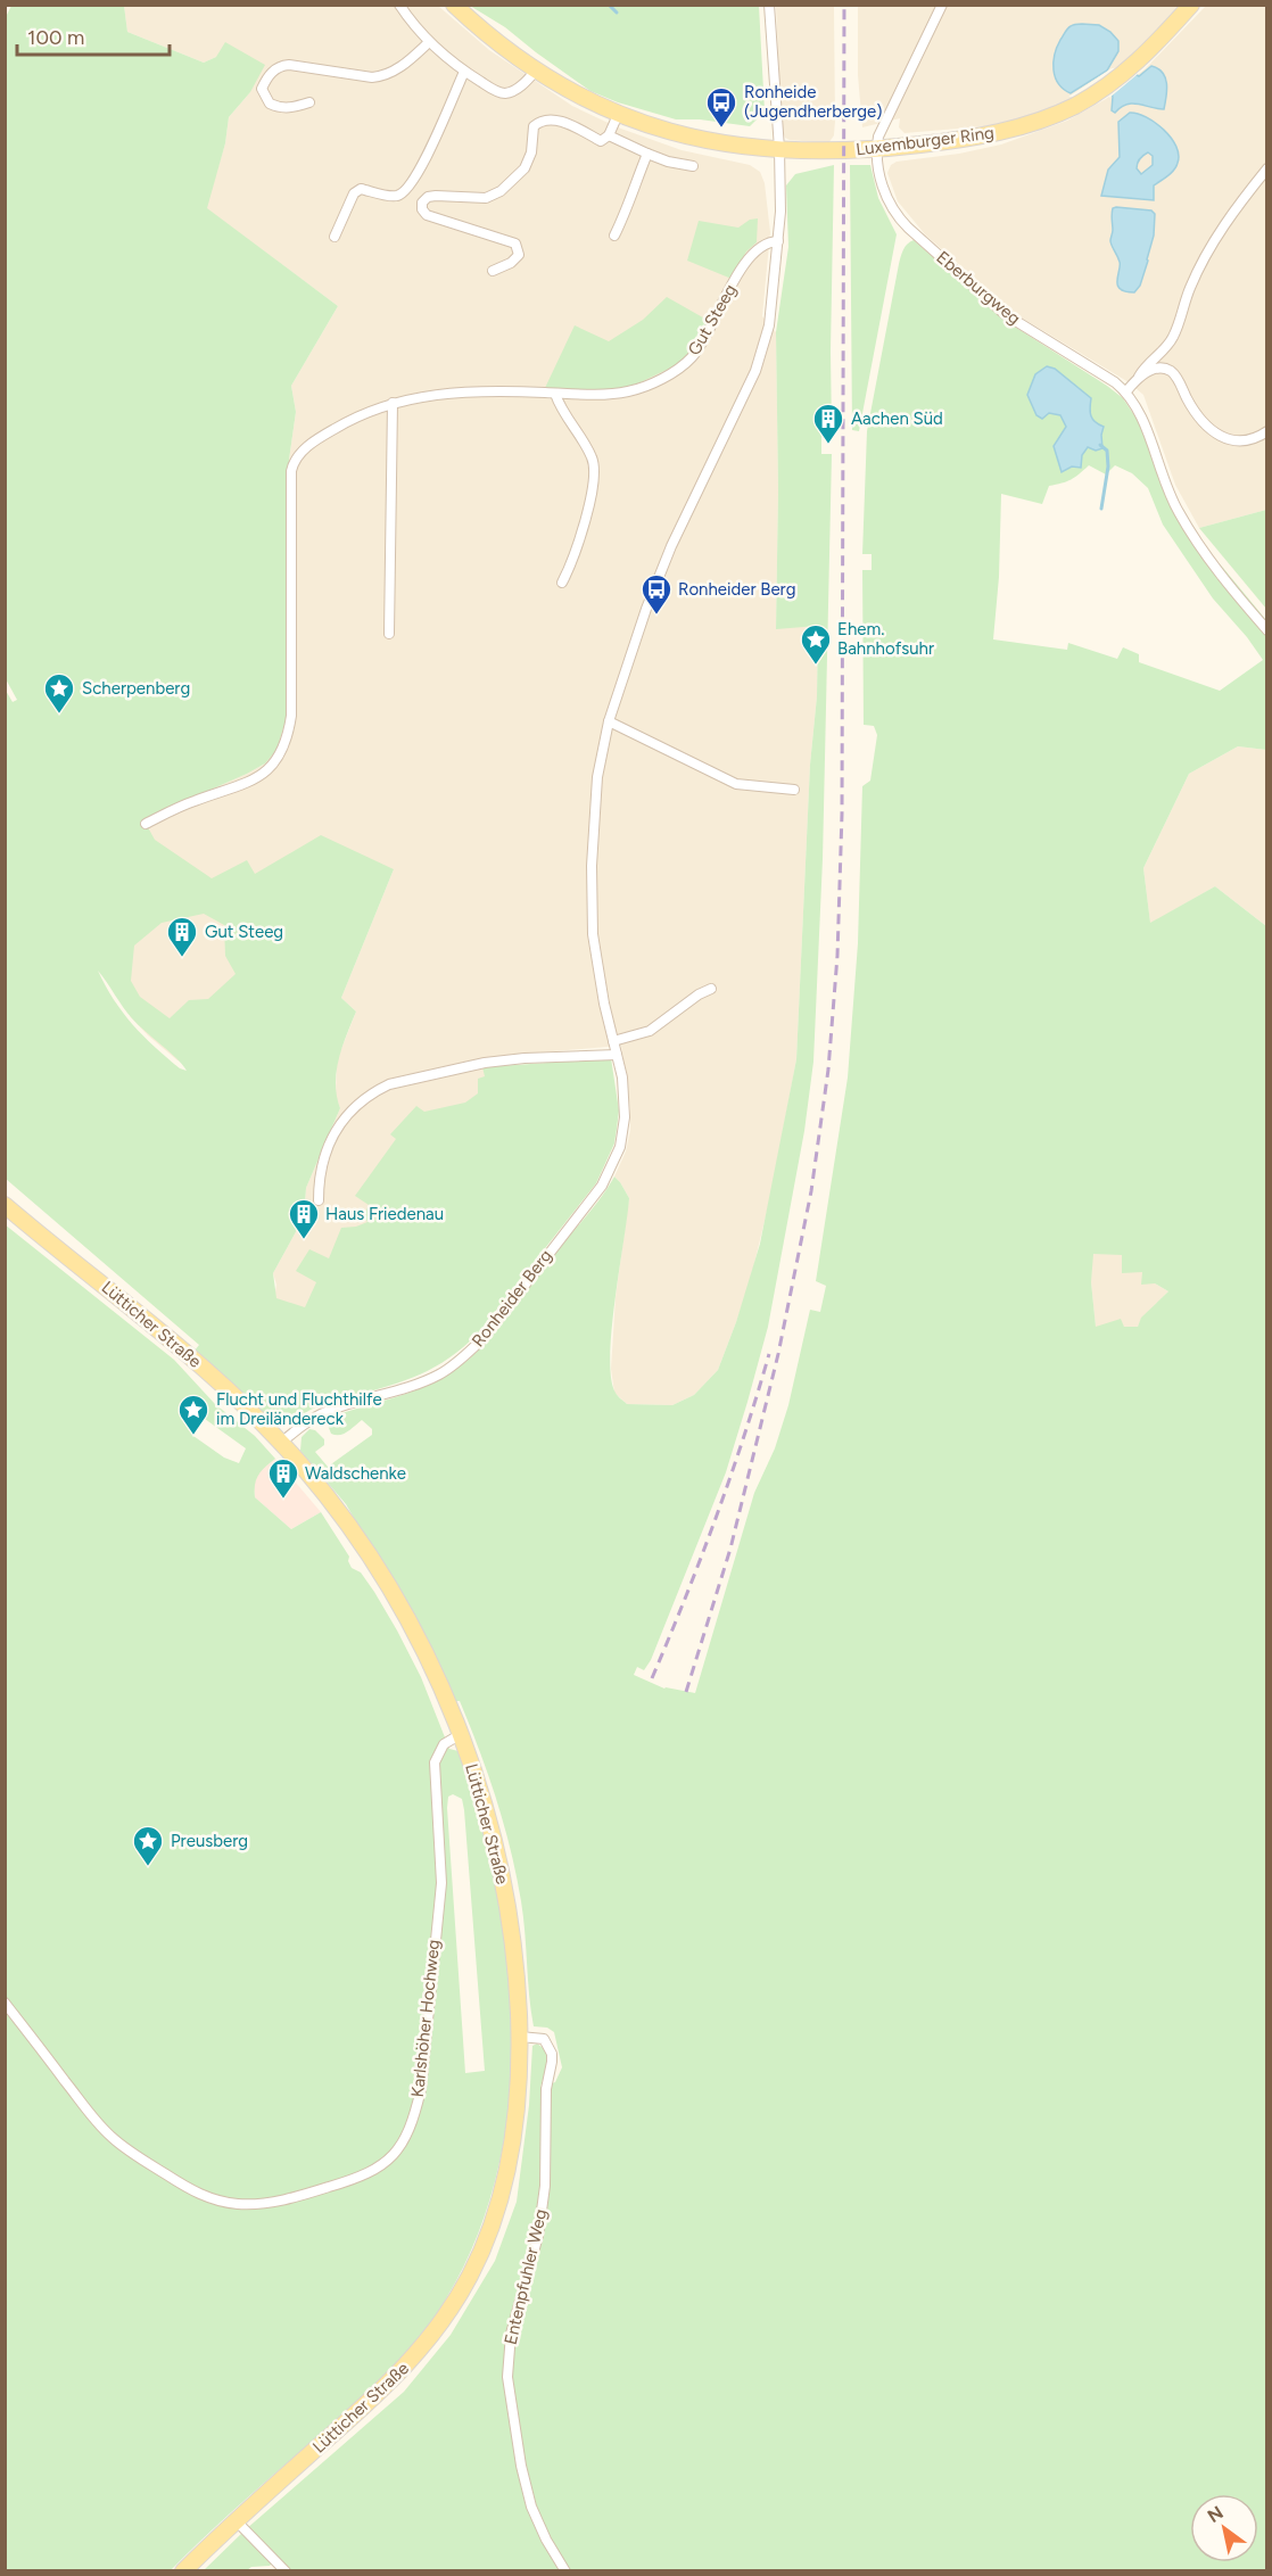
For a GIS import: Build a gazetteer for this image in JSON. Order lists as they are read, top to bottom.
{
  "streets": {
    "main road": ["Luxemburger Ring", "Lütticher Straße"],
    "street": [
      "Eberburgweg",
      "Gut Steeg",
      "Ronheider Berg",
      "Karlshöher Hochweg",
      "Entenpfuhler Weg"
    ]
  },
  "crossings": [
    ["Luxemburger Ring", "Eberburgweg"],
    ["Luxemburger Ring", "Ronheider Berg"],
    ["Gut Steeg", "Ronheider Berg"],
    ["Ronheider Berg", "Lütticher Straße"],
    ["Lütticher Straße", "Karlshöher Hochweg"],
    ["Lütticher Straße", "Entenpfuhler Weg"]
  ],
  "places": {
    "bus stop": ["Ronheide (Jugendherberge)", "Ronheider Berg"],
    "building": [
      "Aachen Süd",
      "Gut Steeg",
      "Haus Friedenau",
      "Waldschenke"
    ],
    "place": [
      "Ehem. Bahnhofsuhr",
      "Scherpenberg",
      "Flucht und Fluchthilfe im Dreiländereck",
      "Preusberg"
    ]
  },
  "scale_bar": "100 m",
  "north": "top left"
}
